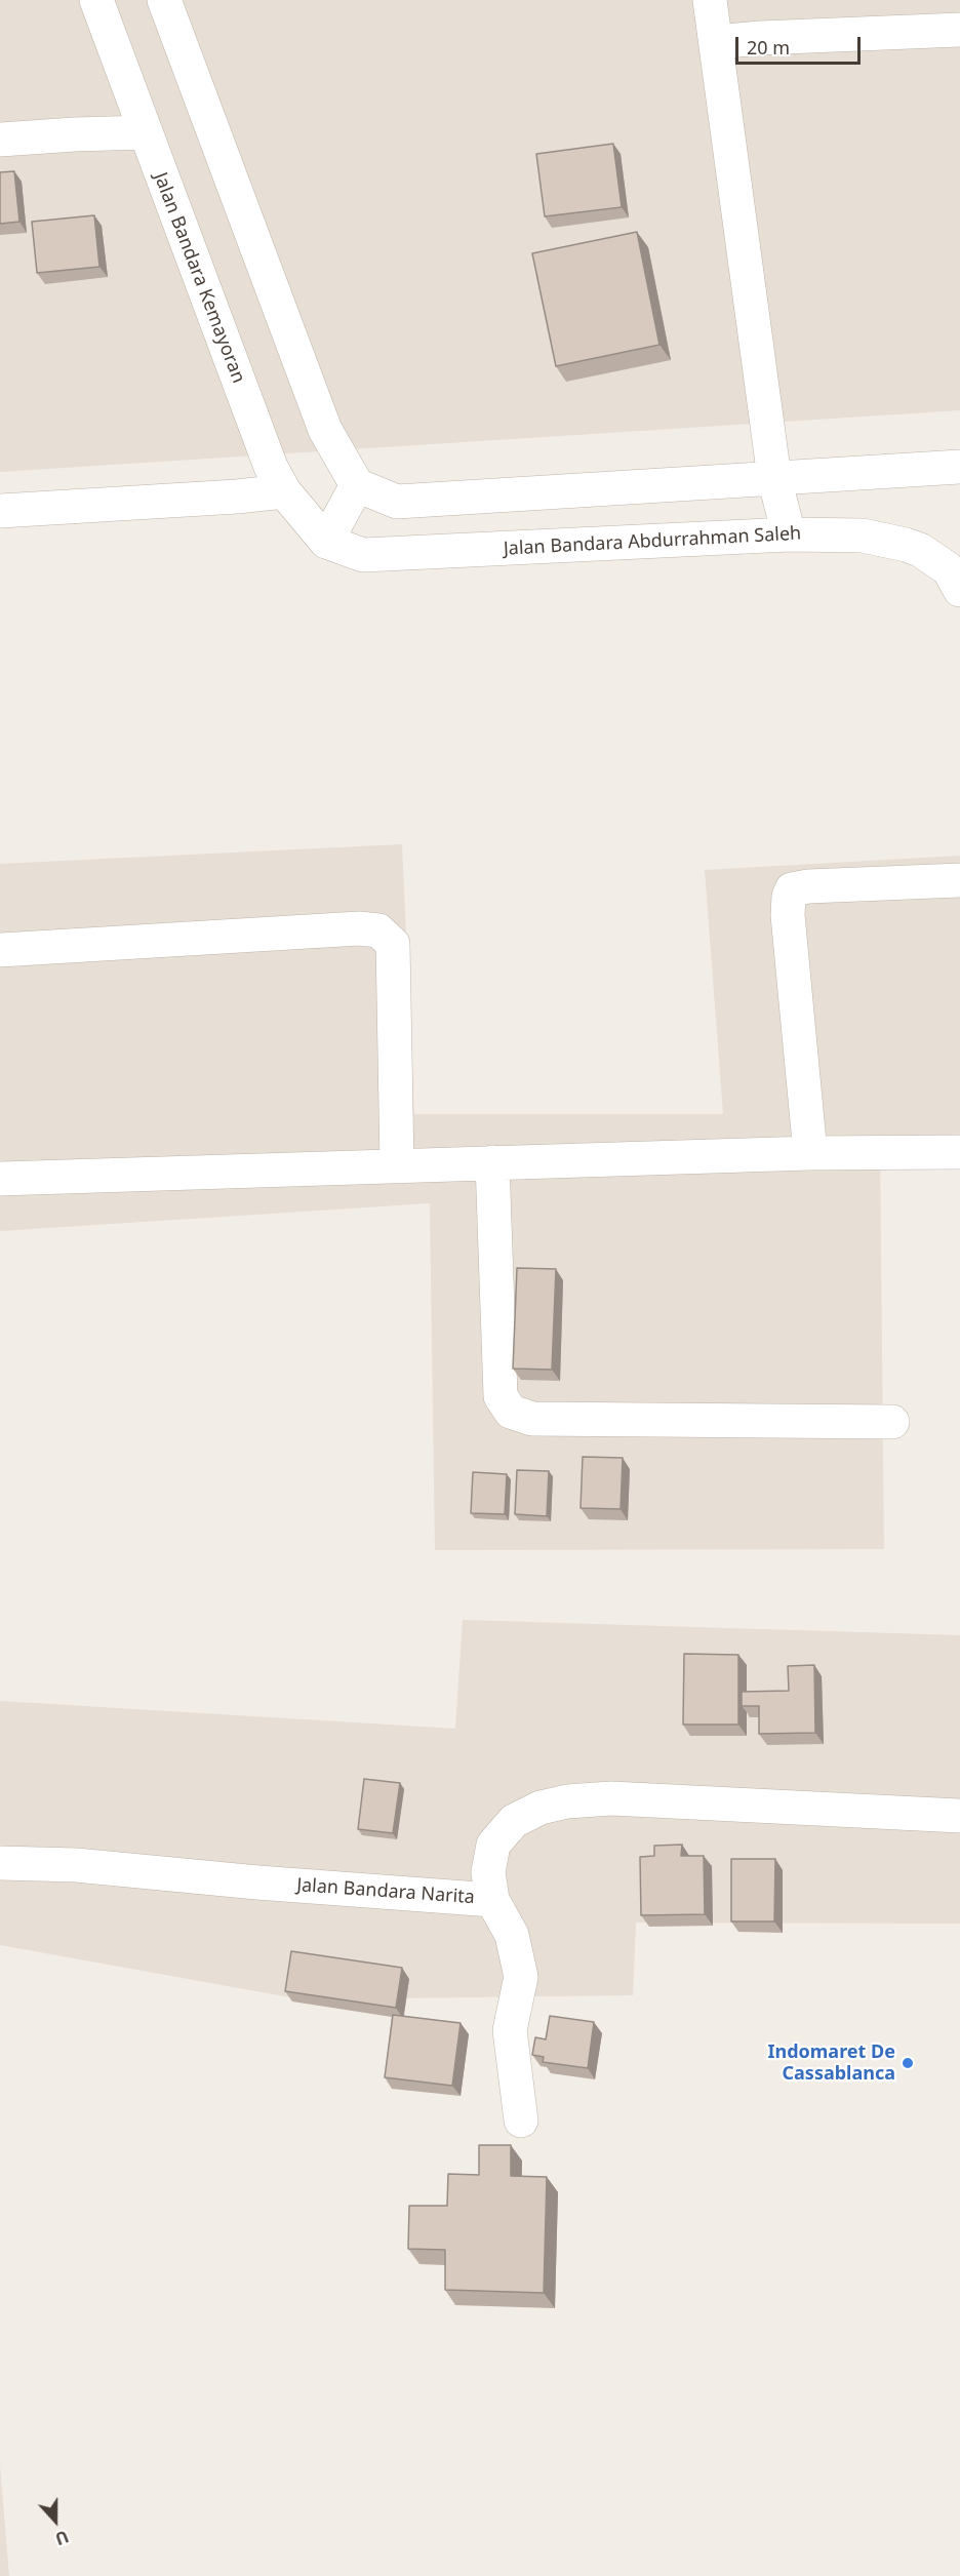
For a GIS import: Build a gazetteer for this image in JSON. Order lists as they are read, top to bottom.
{
  "streets": {
    "street": ["Jalan Bandara Kemayoran", "Jalan Bandara Abdurrahman Saleh", "Jalan Bandara Narita"]
  },
  "crossings": [
    ["Jalan Bandara Kemayoran", "Jalan Bandara Abdurrahman Saleh"]
  ],
  "places": ["Indomaret De Cassablanca"],
  "scale_bar": "20 m",
  "north": "bottom"
}
